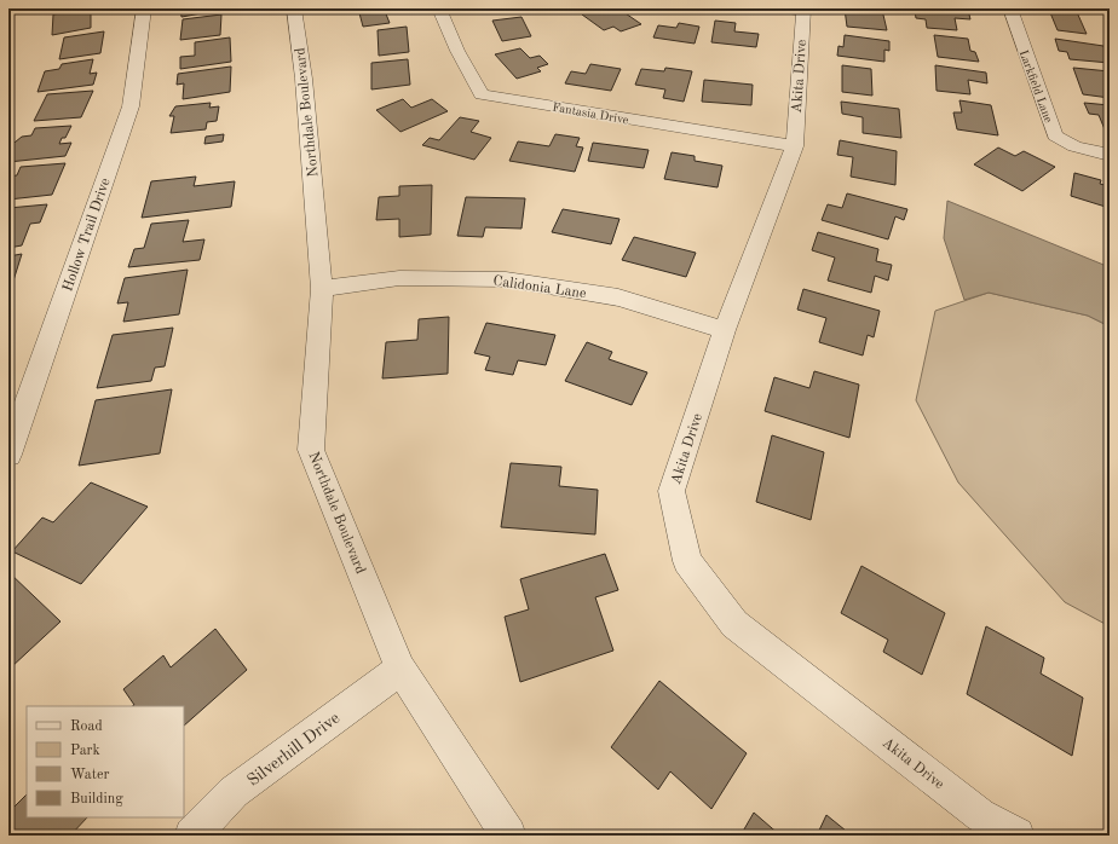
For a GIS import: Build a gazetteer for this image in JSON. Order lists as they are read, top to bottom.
{
  "streets": {
    "street": [
      "Akita Drive",
      "Larkfield Lane",
      "Northdale Boulevard",
      "Fantasia Drive",
      "Hollow Trail Drive",
      "Calidonia Lane",
      "Silverhill Drive"
    ]
  },
  "crossings": [
    ["Akita Drive", "Fantasia Drive"],
    ["Akita Drive", "Calidonia Lane"],
    ["Northdale Boulevard", "Calidonia Lane"],
    ["Northdale Boulevard", "Silverhill Drive"]
  ],
  "legend": [
    "Road",
    "Park",
    "Water",
    "Building"
  ]
}
